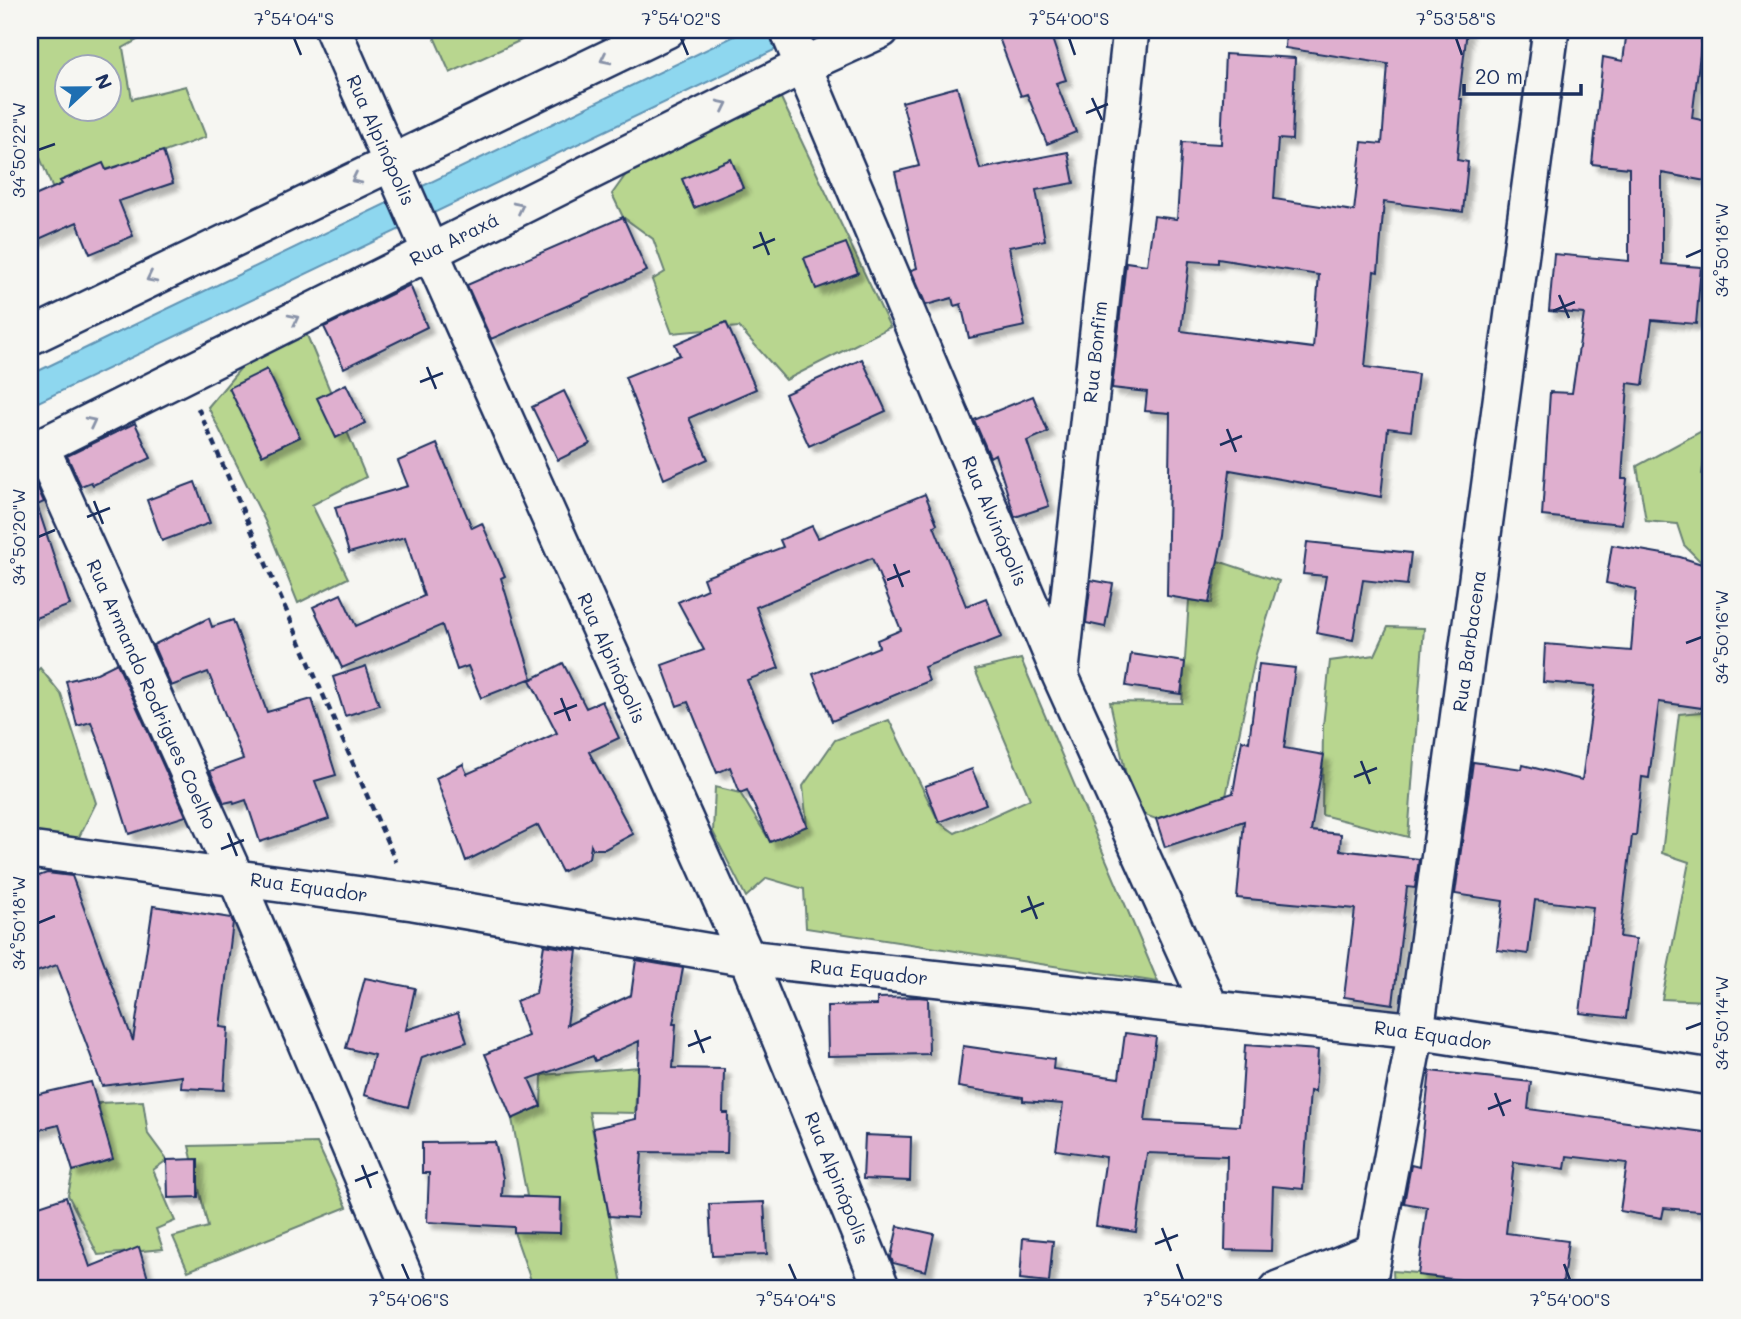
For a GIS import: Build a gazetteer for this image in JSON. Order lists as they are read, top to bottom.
{
  "streets": {
    "street": [
      "Rua Alpinópolis",
      "Rua Araxá",
      "Rua Bonfim",
      "Rua Alvinópolis",
      "Rua Barbacena",
      "Rua Armando Rodrigues Coelho",
      "Rua Equador"
    ]
  },
  "crossings": [
    ["Rua Alpinópolis", "Rua Araxá"],
    ["Rua Alpinópolis", "Rua Equador"],
    ["Rua Araxá", "Rua Alvinópolis"],
    ["Rua Araxá", "Rua Armando Rodrigues Coelho"],
    ["Rua Bonfim", "Rua Alvinópolis"],
    ["Rua Alvinópolis", "Rua Equador"],
    ["Rua Barbacena", "Rua Equador"],
    ["Rua Armando Rodrigues Coelho", "Rua Equador"]
  ],
  "scale_bar": "20 m",
  "north": "right",
  "coordinates": [
    "7°54'04\"S",
    "7°54'02\"S",
    "7°54'00\"S",
    "7°53'58\"S",
    "34°50'22\"W",
    "34°50'18\"W",
    "34°50'20\"W",
    "34°50'16\"W",
    "34°50'14\"W",
    "7°54'06\"S"
  ]
}
